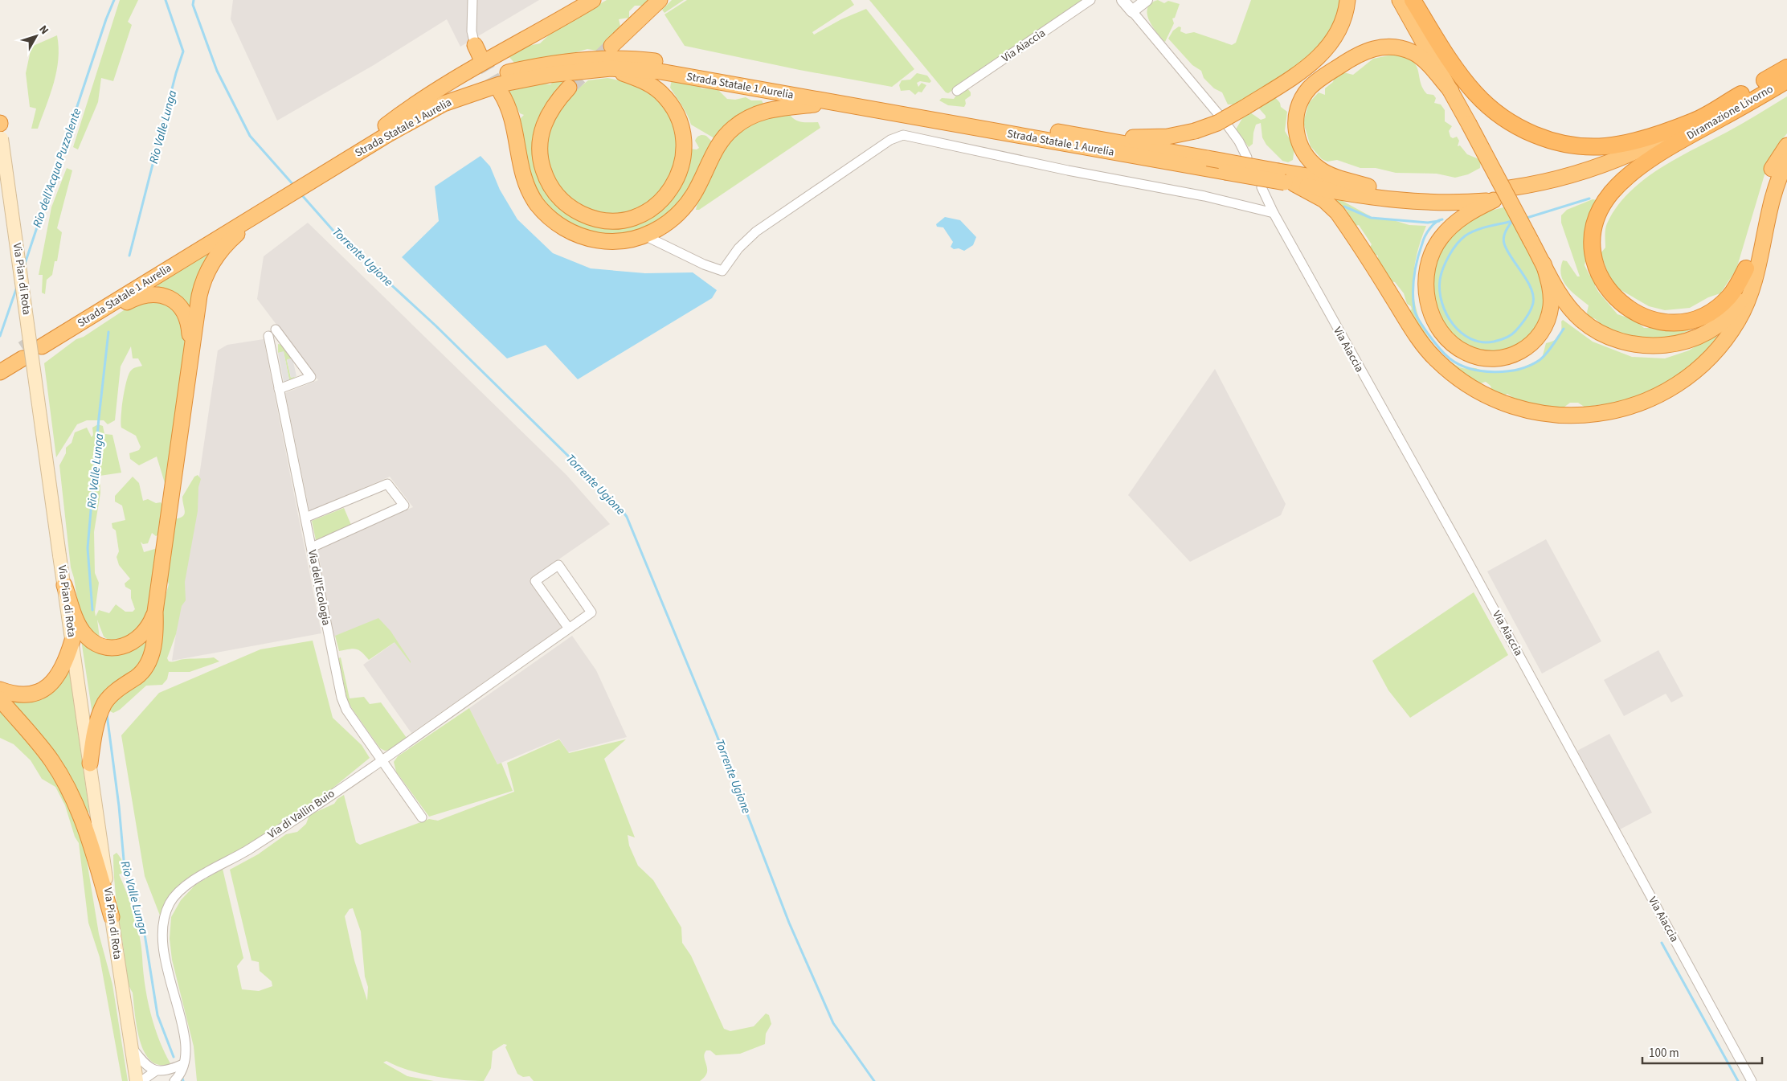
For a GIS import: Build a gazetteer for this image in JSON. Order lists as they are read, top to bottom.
{
  "streets": {
    "highway": ["Strada Statale 1 Aurelia", "Diramazione Livorno"],
    "main road": ["Via Pian di Rota"],
    "street": ["Via Aiaccia", "Via dell'Ecologia", "Via di Vallin Buio"]
  },
  "crossings": [
    ["Strada Statale 1 Aurelia", "Diramazione Livorno"],
    ["Via dell'Ecologia", "Via di Vallin Buio"]
  ],
  "water": ["Rio Valle Lunga", "Rio dell'Acqua Puzzolente", "Torrente Ugione"],
  "scale_bar": "100 m",
  "north": "top right"
}
